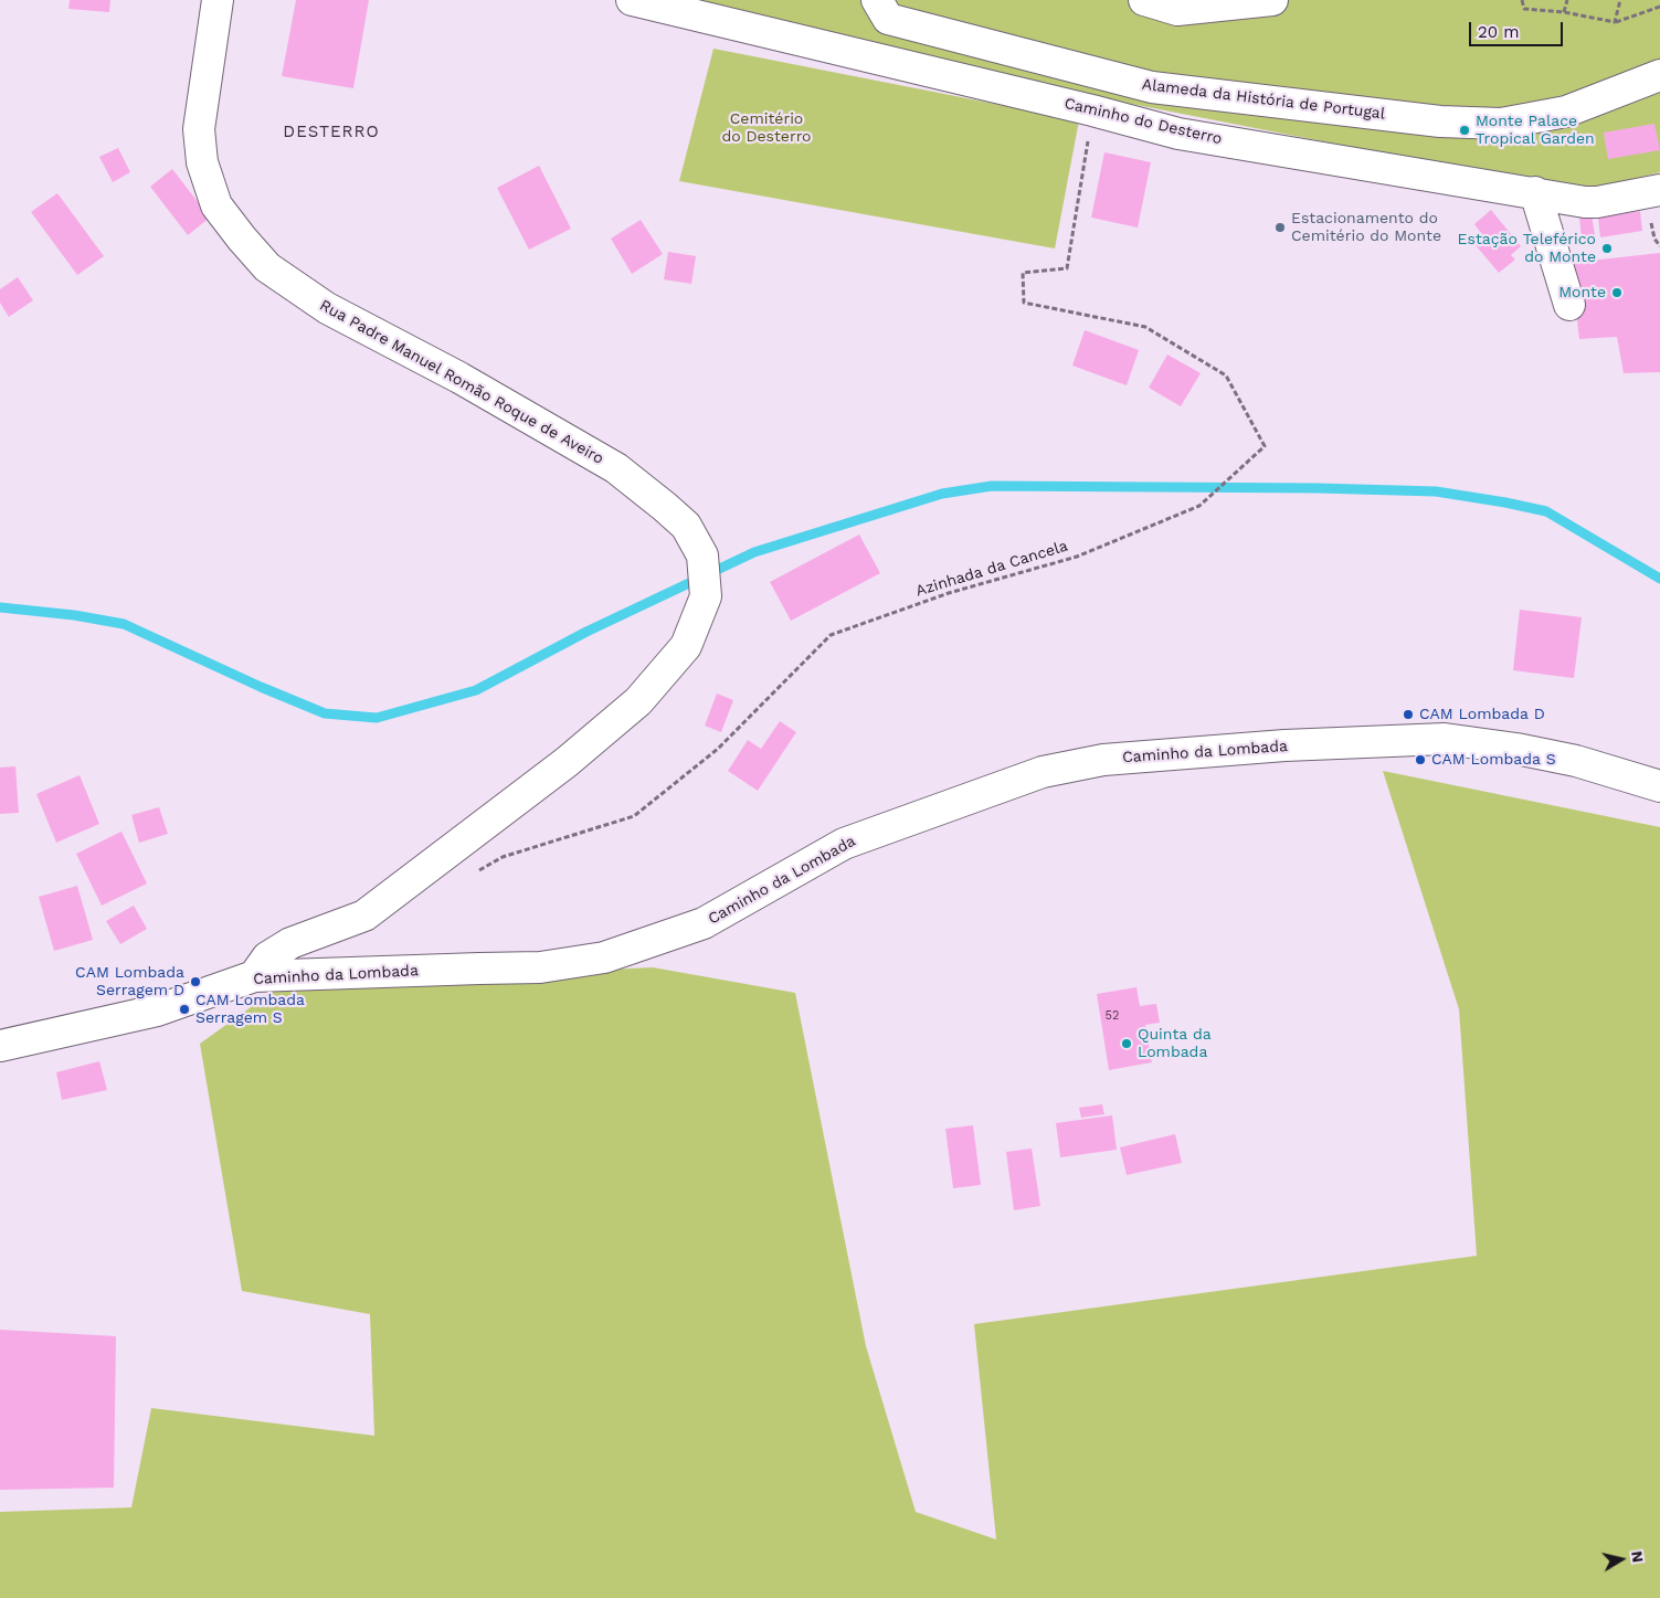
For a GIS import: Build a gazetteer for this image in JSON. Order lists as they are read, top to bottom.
{
  "streets": {
    "street": [
      "Alameda da História de Portugal",
      "Caminho do Desterro",
      "Rua Padre Manuel Romão Roque de Aveiro",
      "Caminho da Lombada"
    ],
    "path": ["Azinhada da Cancela"]
  },
  "crossings": [
    ["Caminho do Desterro", "Azinhada da Cancela"],
    ["Rua Padre Manuel Romão Roque de Aveiro", "Caminho da Lombada"]
  ],
  "districts": ["DESTERRO"],
  "parks": ["Cemitério do Desterro"],
  "places": [
    "Monte Palace Tropical Garden",
    "Estacionamento do Cemitério do Monte",
    "Estação Teleférico do Monte",
    "Monte",
    "CAM Lombada D",
    "CAM Lombada S",
    "CAM Lombada Serragem D",
    "CAM Lombada Serragem S",
    "Quinta da Lombada"
  ],
  "house_numbers": ["52"],
  "scale_bar": "20 m",
  "north": "right"
}
